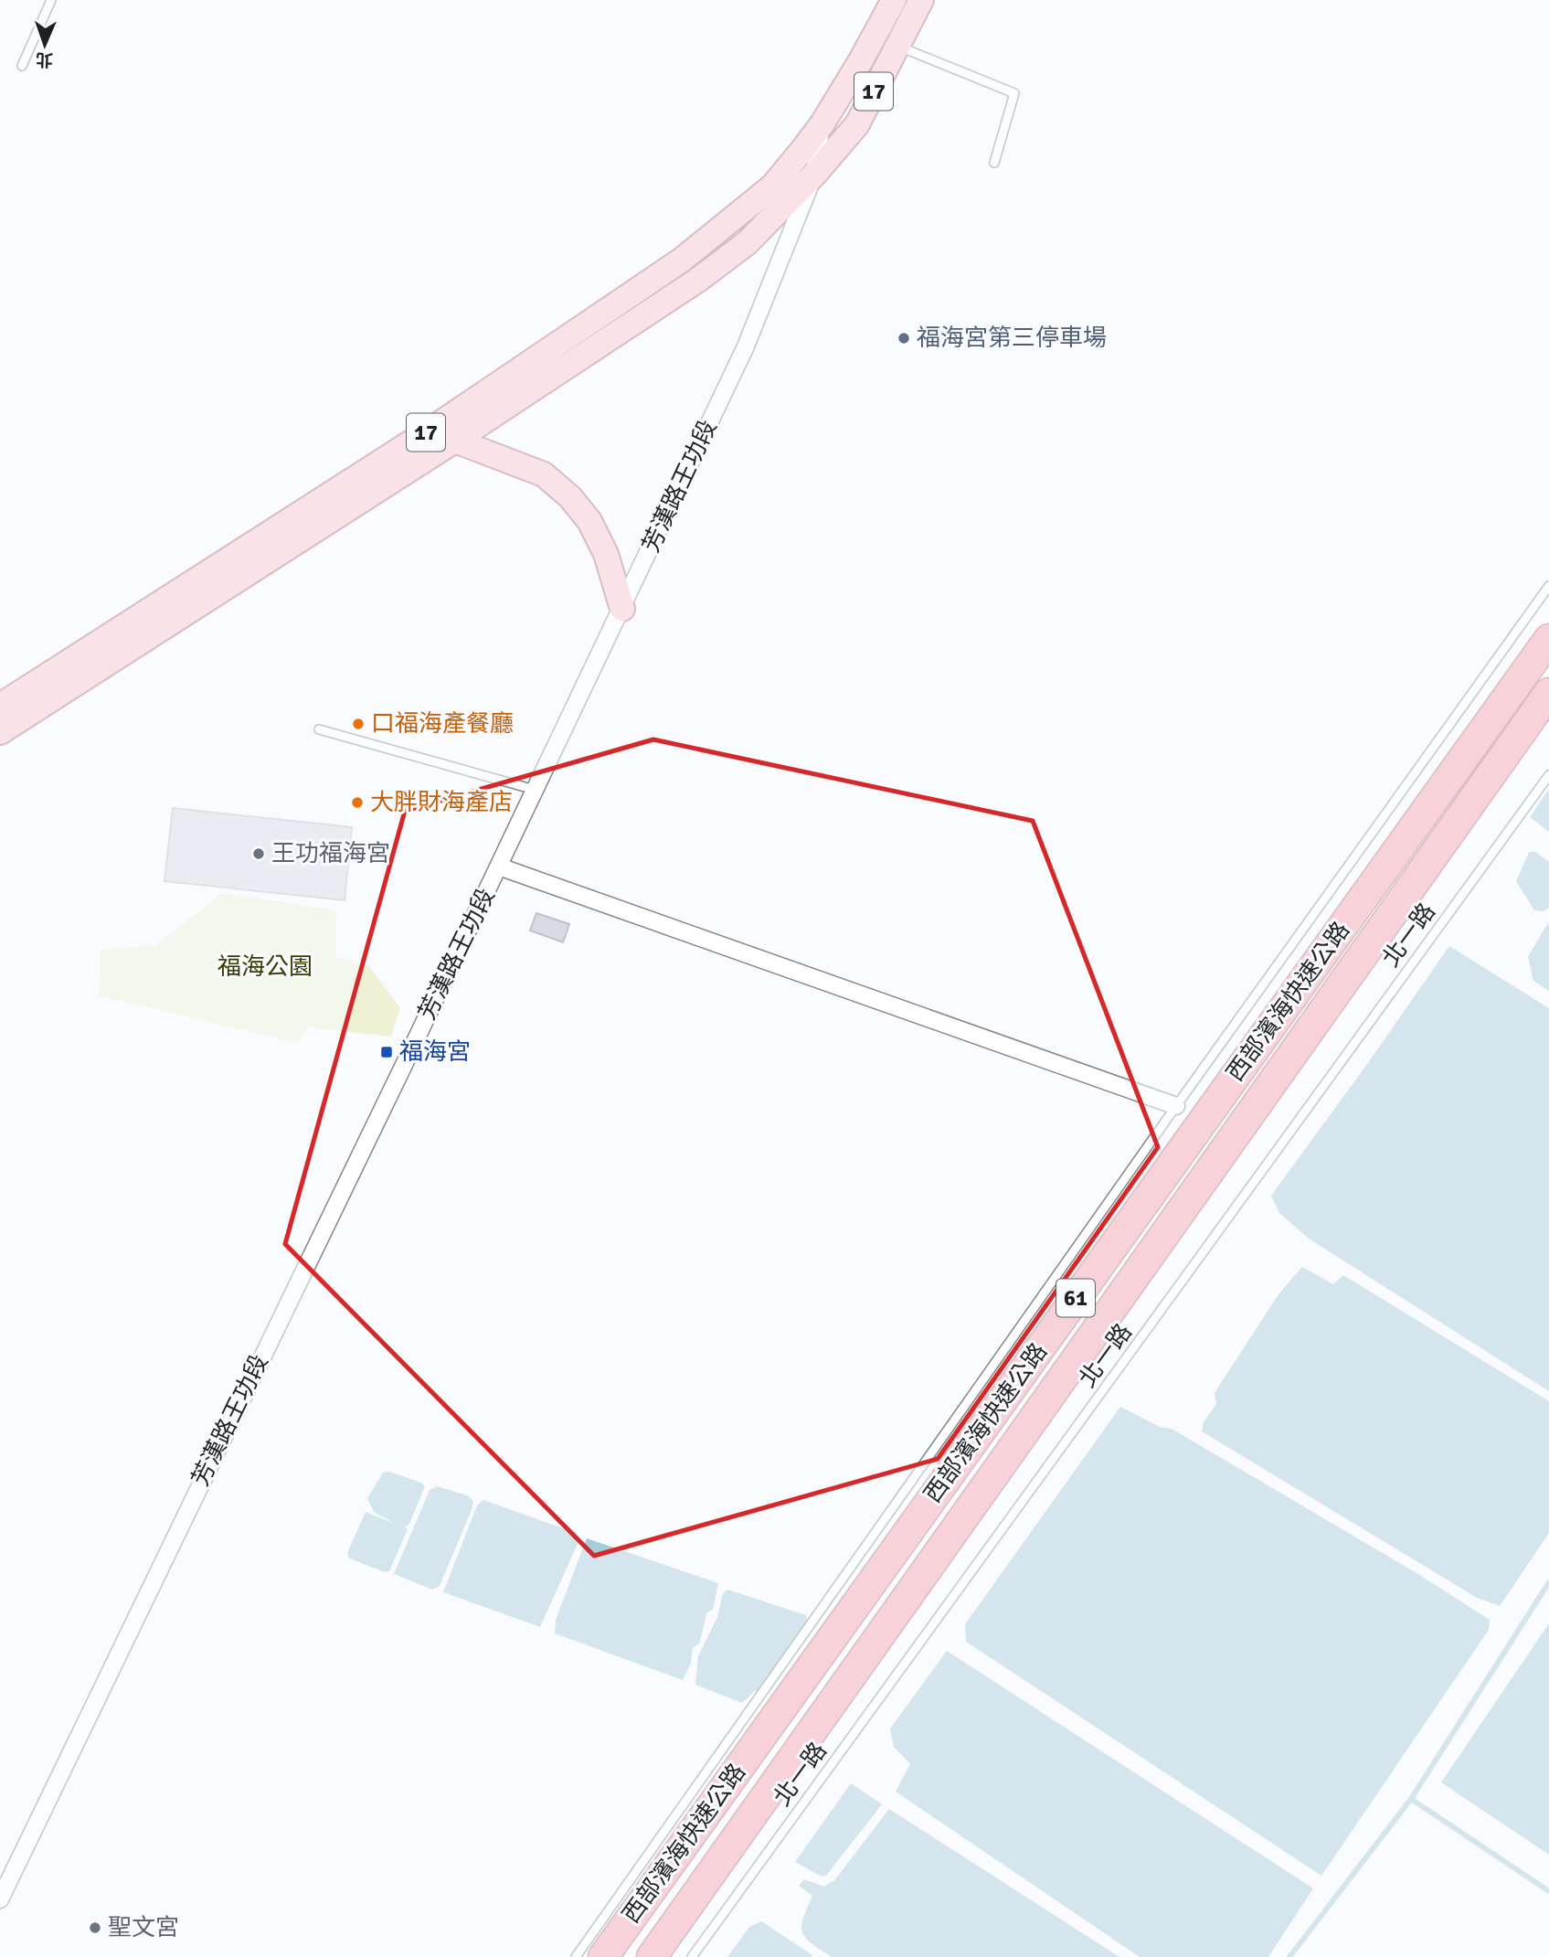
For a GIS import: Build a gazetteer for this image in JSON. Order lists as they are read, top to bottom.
{
  "streets": {
    "highway": ["西部濱海快速公路", "61"],
    "main road": ["17"],
    "street": ["芳漢路王功段"],
    "lane": ["北一路"]
  },
  "crossings": [
    ["17", "芳漢路王功段"]
  ],
  "parks": ["福海公園"],
  "places": {
    "other": [
      "福海宮第三停車場",
      "口福海產餐廳",
      "大胖財海產店",
      "王功福海宮",
      "聖文宮"
    ],
    "transit": ["福海宮"]
  },
  "north": "bottom"
}
